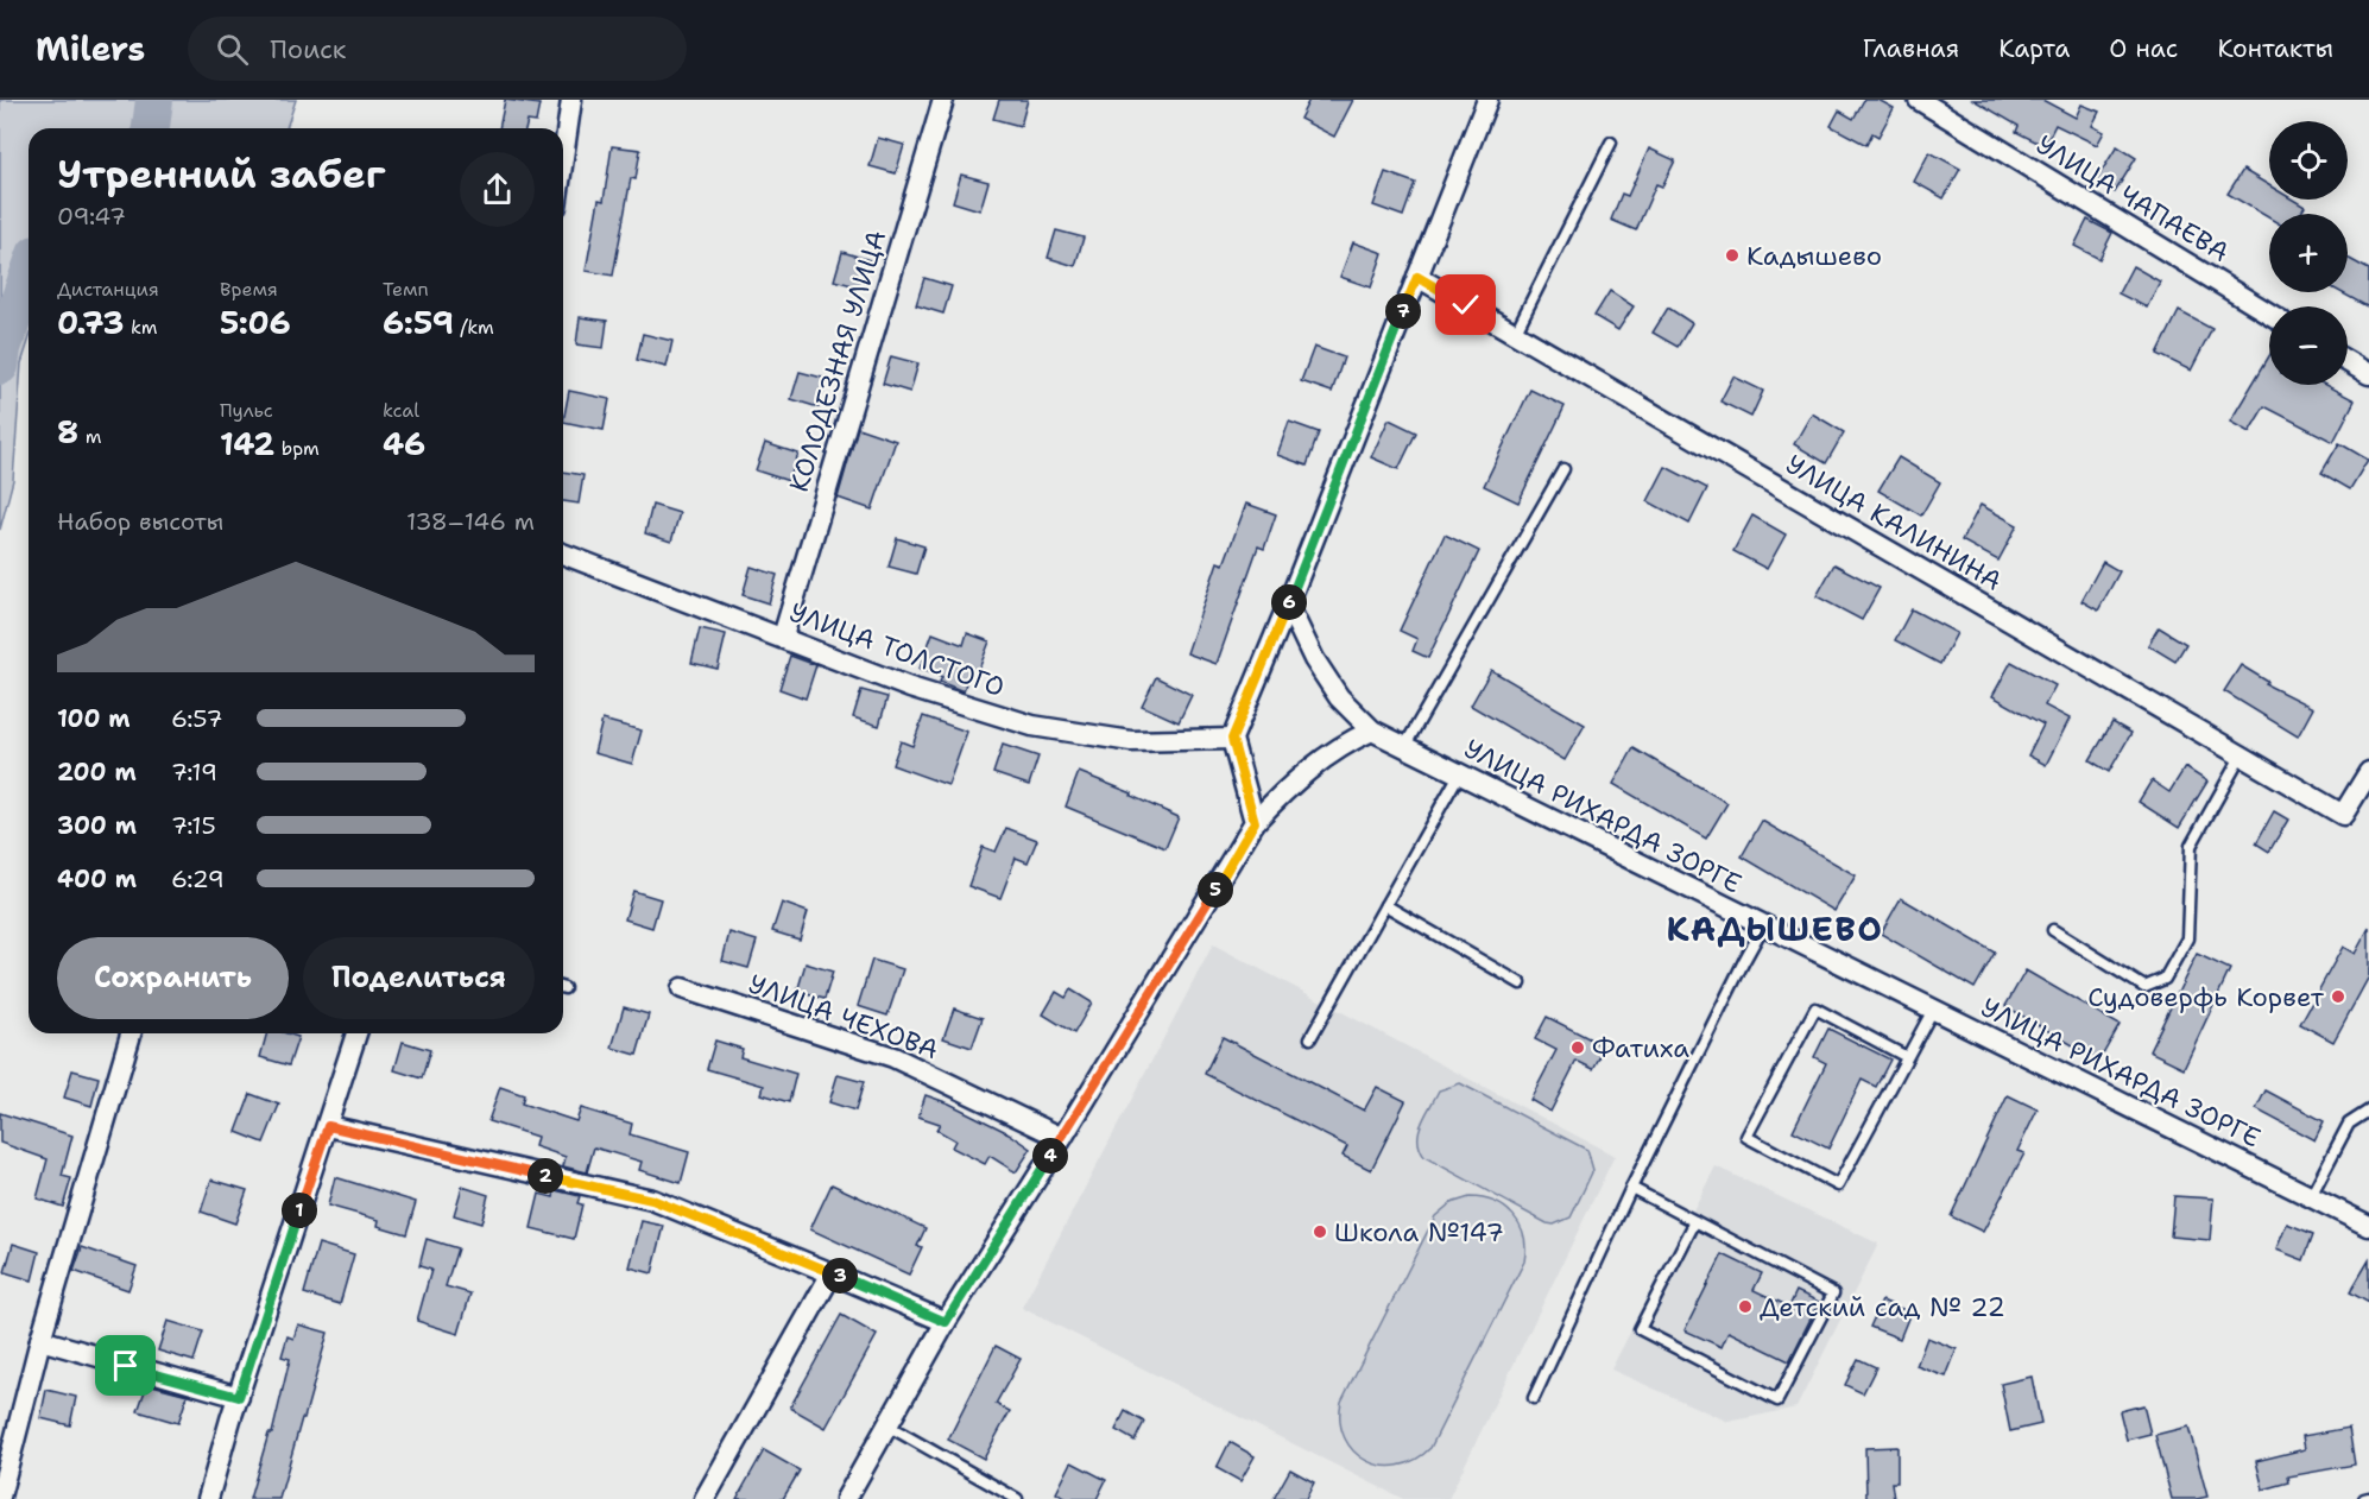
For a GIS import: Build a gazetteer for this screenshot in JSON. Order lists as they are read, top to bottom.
{
  "streets": {
    "street": [
      "УЛИЦА ЧАПАЕВА",
      "КОЛОДЕЗНАЯ УЛИЦА",
      "УЛИЦА КАЛИНИНА",
      "УЛИЦА ТОЛСТОГО",
      "УЛИЦА РИХАРДА ЗОРГЕ",
      "УЛИЦА ЧЕХОВА"
    ]
  },
  "crossings": [
    ["КОЛОДЕЗНАЯ УЛИЦА", "УЛИЦА ТОЛСТОГО"]
  ],
  "districts": ["КАДЫШЕВО"],
  "places": [
    "Кадышево",
    "Судоверфь Корвет",
    "Фатиха",
    "Школа №147",
    "Детский сад № 22"
  ],
  "page": {
    "header": "Milers",
    "search": "Поиск",
    "nav": [
      "Главная",
      "Карта",
      "О нас",
      "Контакты"
    ],
    "map_buttons": ["+", "−"],
    "heading": ["Утренний забег", "09:47"],
    "stats": [
      ["Дистанция", "0.73 km"],
      ["Время", "5:06"],
      ["Темп", "6:59 /km"],
      ["8 m"],
      ["Пульс", "142 bpm"],
      ["kcal", "46"]
    ],
    "pins": [
      "7",
      "6",
      "5",
      "4",
      "2",
      "1",
      "3"
    ],
    "chart": ["Набор высоты", "138–146 m"],
    "list": [
      {
        "name": "100 m",
        "note": "6:57"
      },
      {
        "name": "200 m",
        "note": "7:19"
      },
      {
        "name": "300 m",
        "note": "7:15"
      },
      {
        "name": "400 m",
        "note": "6:29"
      }
    ],
    "buttons": ["Сохранить", "Поделиться"]
  }
}
